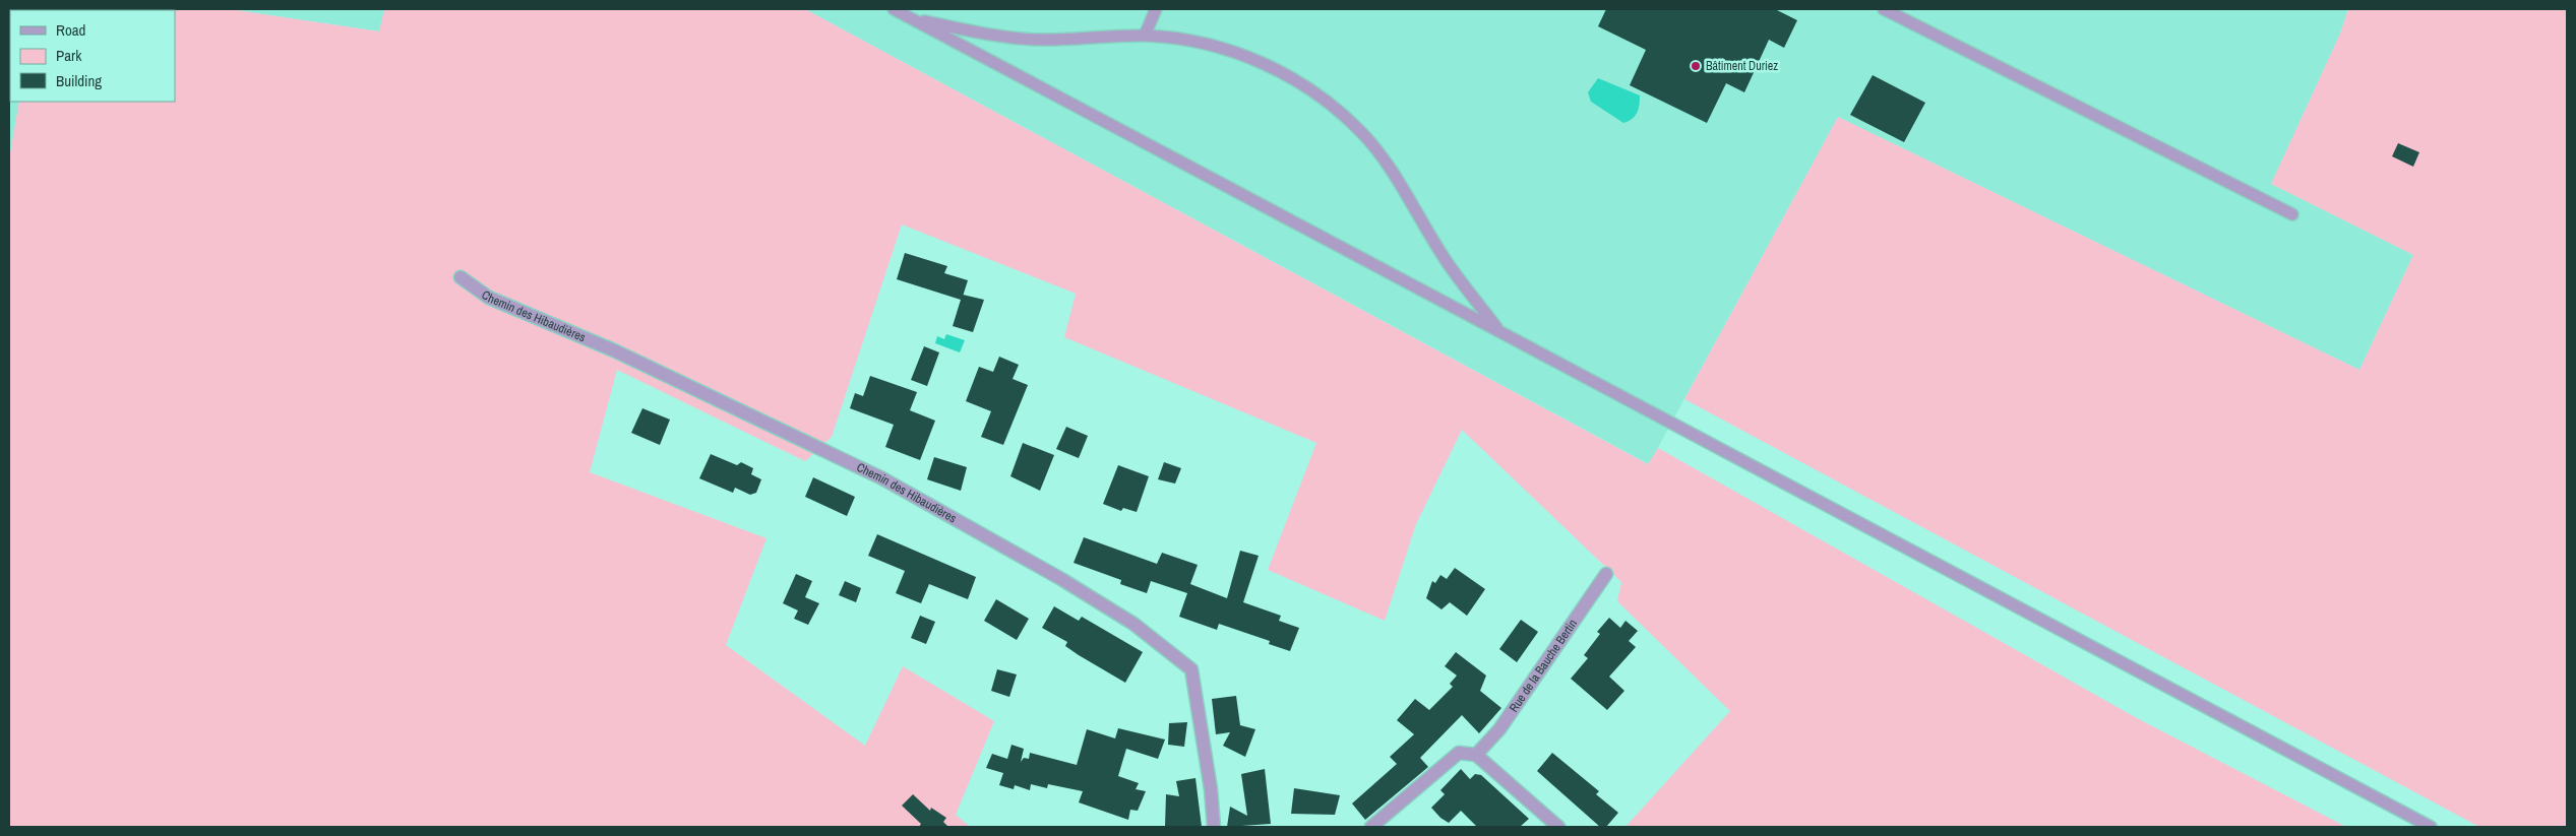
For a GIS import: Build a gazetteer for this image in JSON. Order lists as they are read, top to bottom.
{
  "streets": {
    "street": ["Chemin des Hibaudières", "Rue de la Bauche Bertin"]
  },
  "places": ["Bâtiment Duriez"],
  "legend": ["Road", "Park", "Building"]
}
